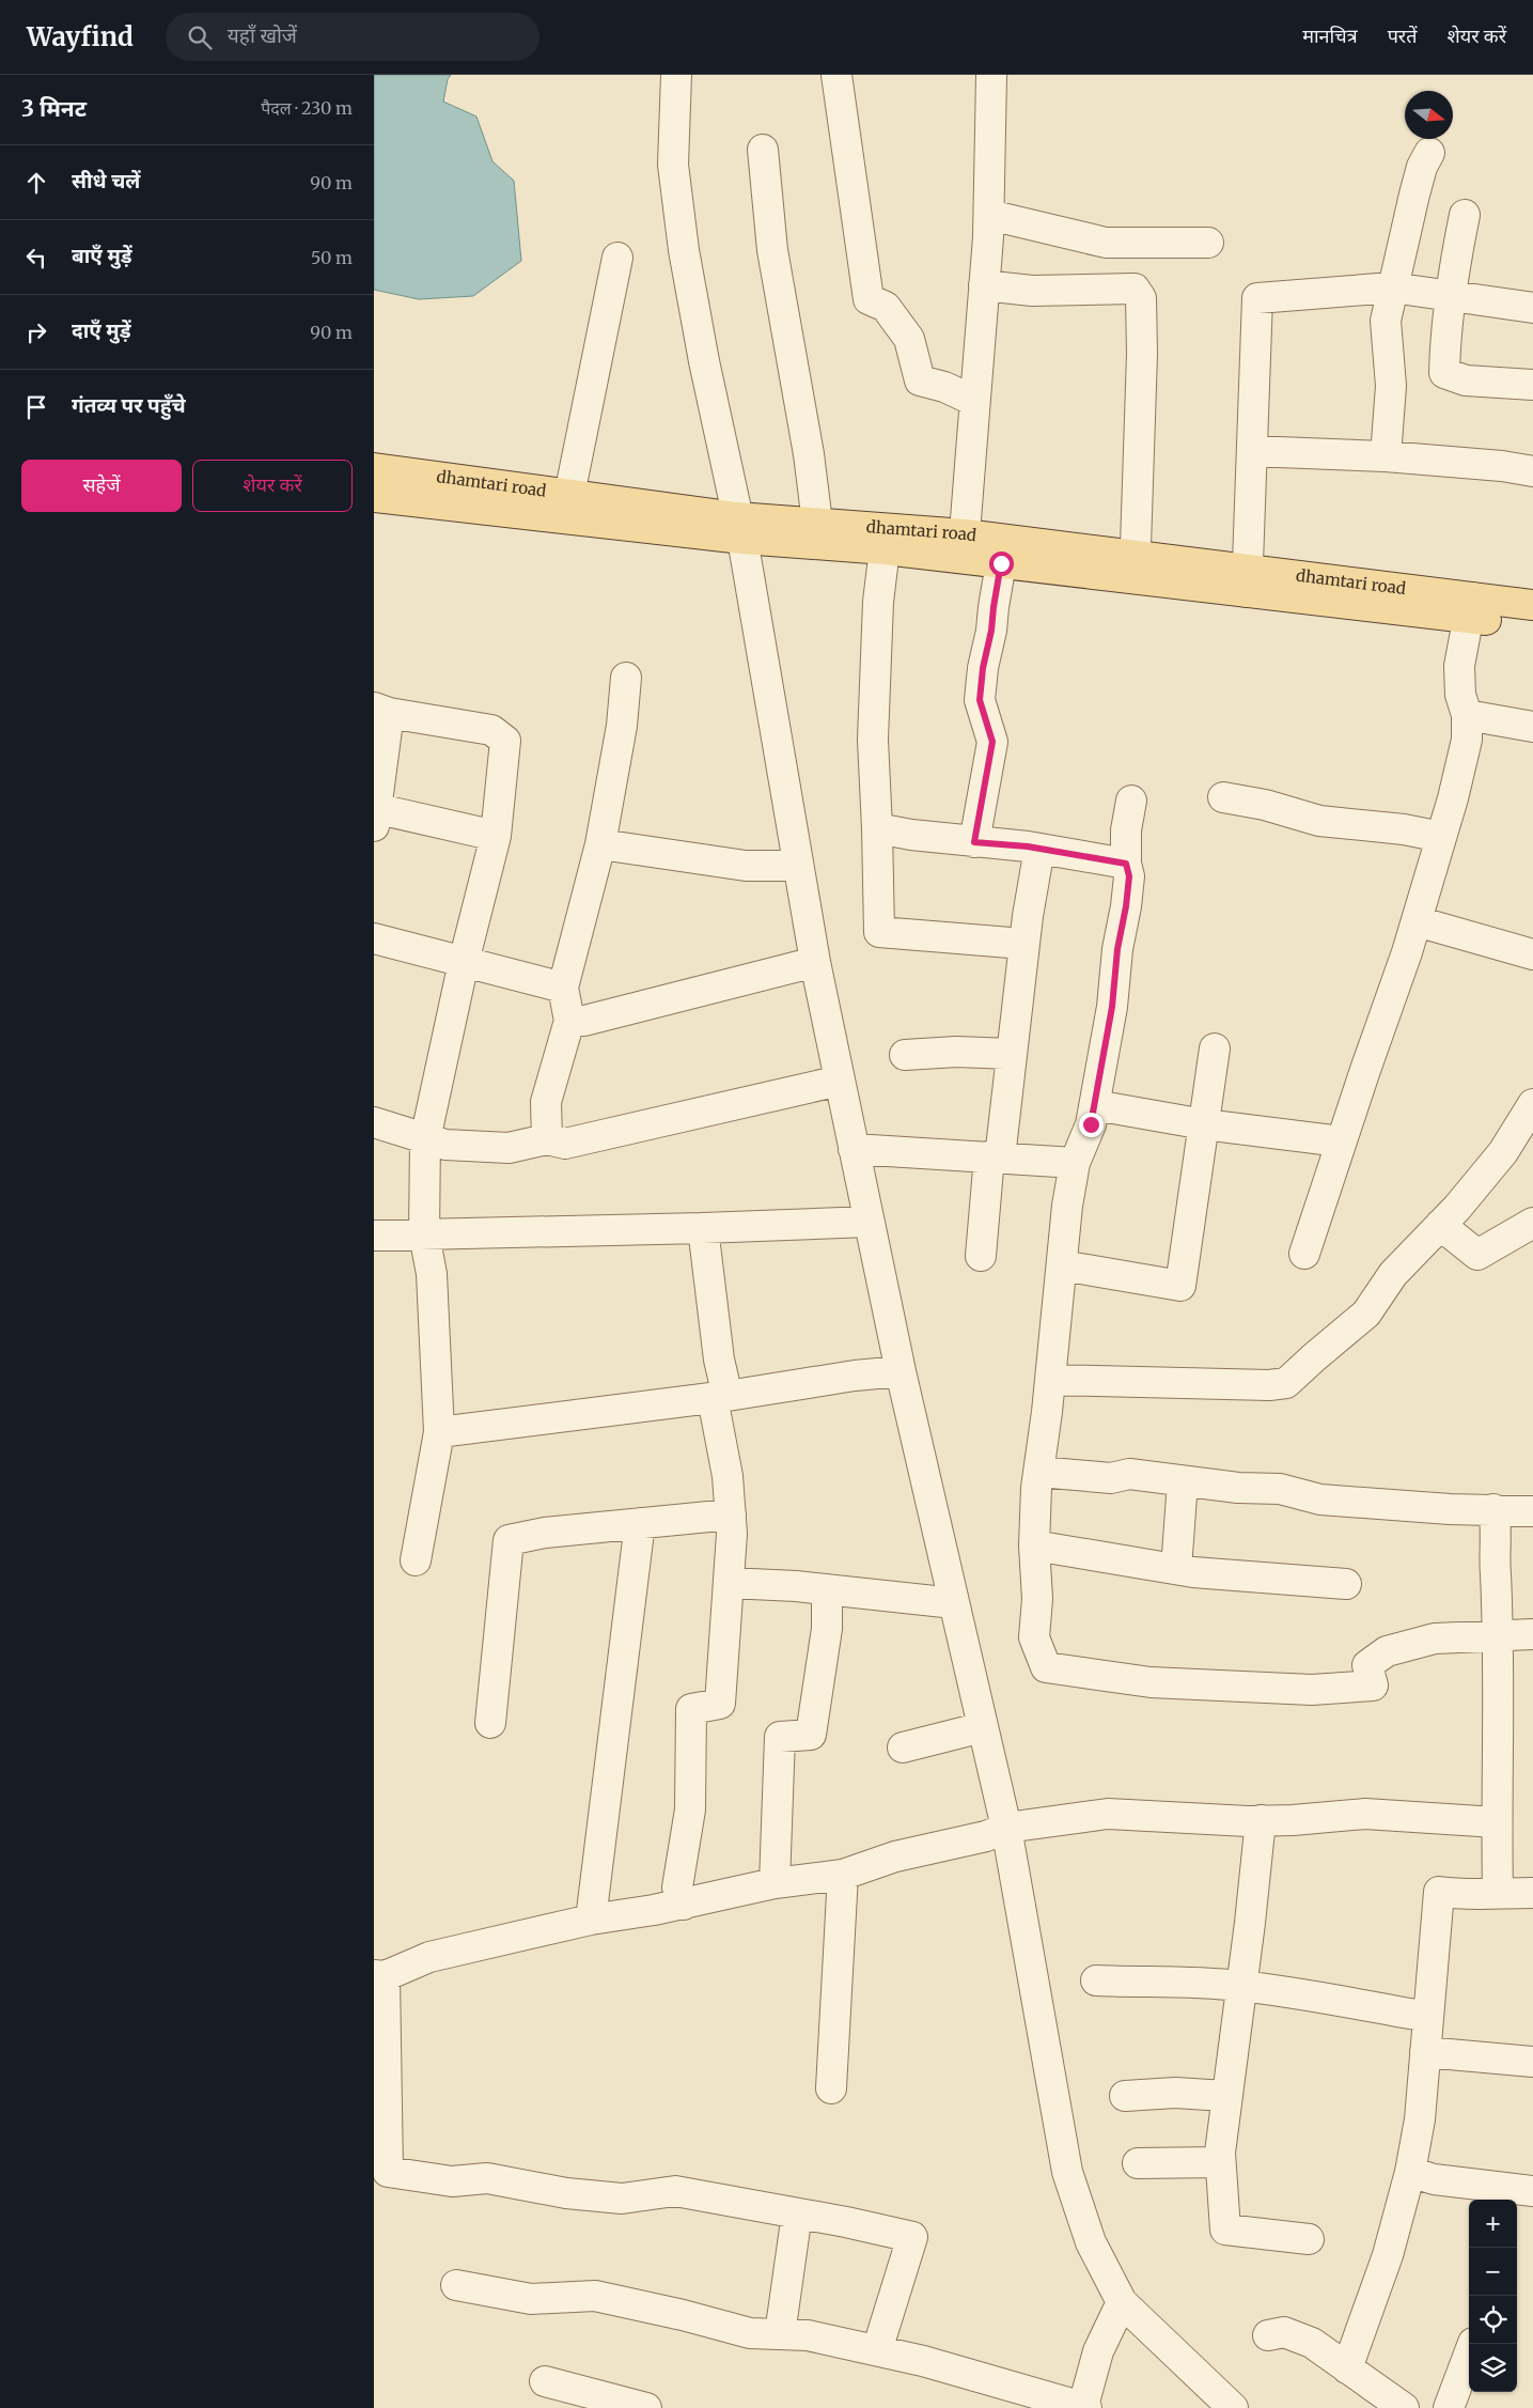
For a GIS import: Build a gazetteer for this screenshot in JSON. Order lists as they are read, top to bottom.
{
  "streets": {
    "main road": ["dhamtari road"]
  },
  "north": "right",
  "page": {
    "header": "Wayfind",
    "search": "यहाँ खोजें",
    "nav": ["मानचित्र", "परतें", "शेयर करें"],
    "heading": ["3 मिनट", "पैदल · 230 m"],
    "list": [
      ["सीधे चलें", "90 m"],
      ["बाएँ मुड़ें", "50 m"],
      ["दाएँ मुड़ें", "90 m"],
      "गंतव्य पर पहुँचे"
    ],
    "buttons": ["सहेजें", "शेयर करें"],
    "map_buttons": ["+", "−"]
  }
}
